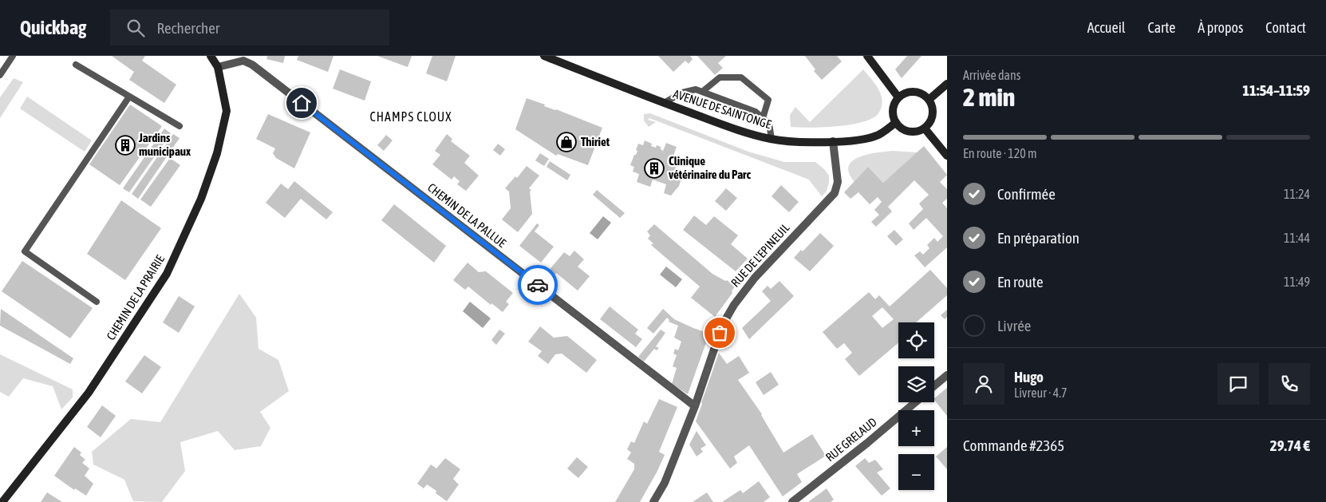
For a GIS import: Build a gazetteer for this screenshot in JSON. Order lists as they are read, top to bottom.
{
  "streets": {
    "street": [
      "AVENUE DE SAINTONGE",
      "CHEMIN DE LA PALLUE",
      "RUE DE L'EPINEUIL",
      "CHEMIN DE LA PRAIRIE",
      "RUE GRELAUD"
    ]
  },
  "crossings": [
    ["AVENUE DE SAINTONGE", "RUE DE L'EPINEUIL"],
    ["CHEMIN DE LA PALLUE", "RUE DE L'EPINEUIL"],
    ["CHEMIN DE LA PALLUE", "CHEMIN DE LA PRAIRIE"]
  ],
  "districts": ["CHAMPS CLOUX"],
  "places": {
    "shop": ["Thiriet"],
    "building": ["Jardins municipaux", "Clinique vétérinaire du Parc"]
  },
  "page": {
    "header": "Quickbag",
    "search": "Rechercher",
    "nav": [
      "Accueil",
      "Carte",
      "À propos",
      "Contact"
    ],
    "heading": ["2 min", "Arrivée dans", "11:54–11:59"],
    "panel": [
      "Hugo",
      "Livreur · 4.7",
      "Commande #2365",
      "29.74 €"
    ],
    "bar": "En route · 120 m",
    "list": [
      ["Confirmée", "11:24"],
      ["En préparation", "11:44"],
      ["En route", "11:49"],
      "Livrée"
    ],
    "map_buttons": ["+", "−"]
  }
}
